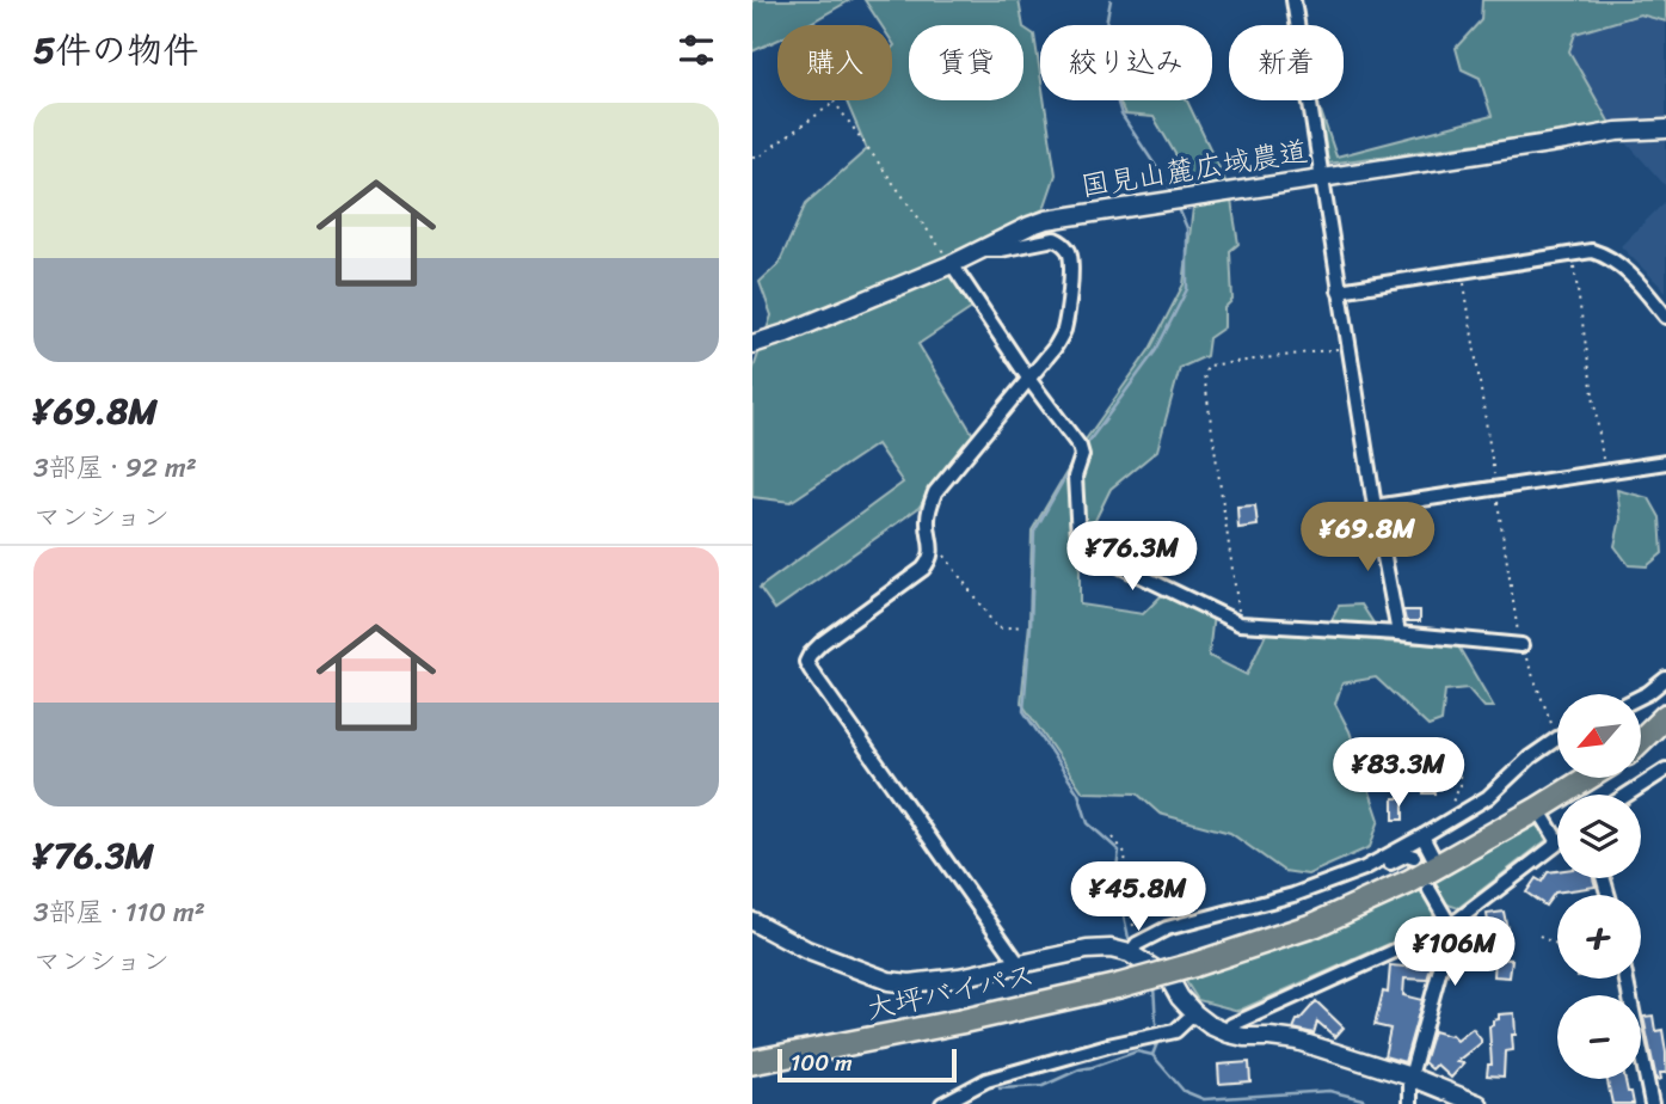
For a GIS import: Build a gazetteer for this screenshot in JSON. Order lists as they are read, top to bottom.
{
  "streets": {
    "highway": ["大坪バイパス"],
    "street": ["国見山麓広域農道"]
  },
  "scale_bar": "100 m",
  "north": "bottom left",
  "page": {
    "heading": "5件の物件",
    "chip": [
      "購入",
      "賃貸",
      "絞り込み",
      "新着"
    ],
    "list": [
      {
        "name": "¥69.8M",
        "note": "3部屋 · 92 m² · マンション"
      },
      {
        "name": "¥76.3M",
        "note": "3部屋 · 110 m² · マンション"
      }
    ],
    "price": [
      "¥69.8M",
      "¥76.3M",
      "¥83.3M",
      "¥45.8M",
      "¥106M"
    ],
    "map_buttons": ["+", "−"],
    "scale": "100 m"
  }
}
